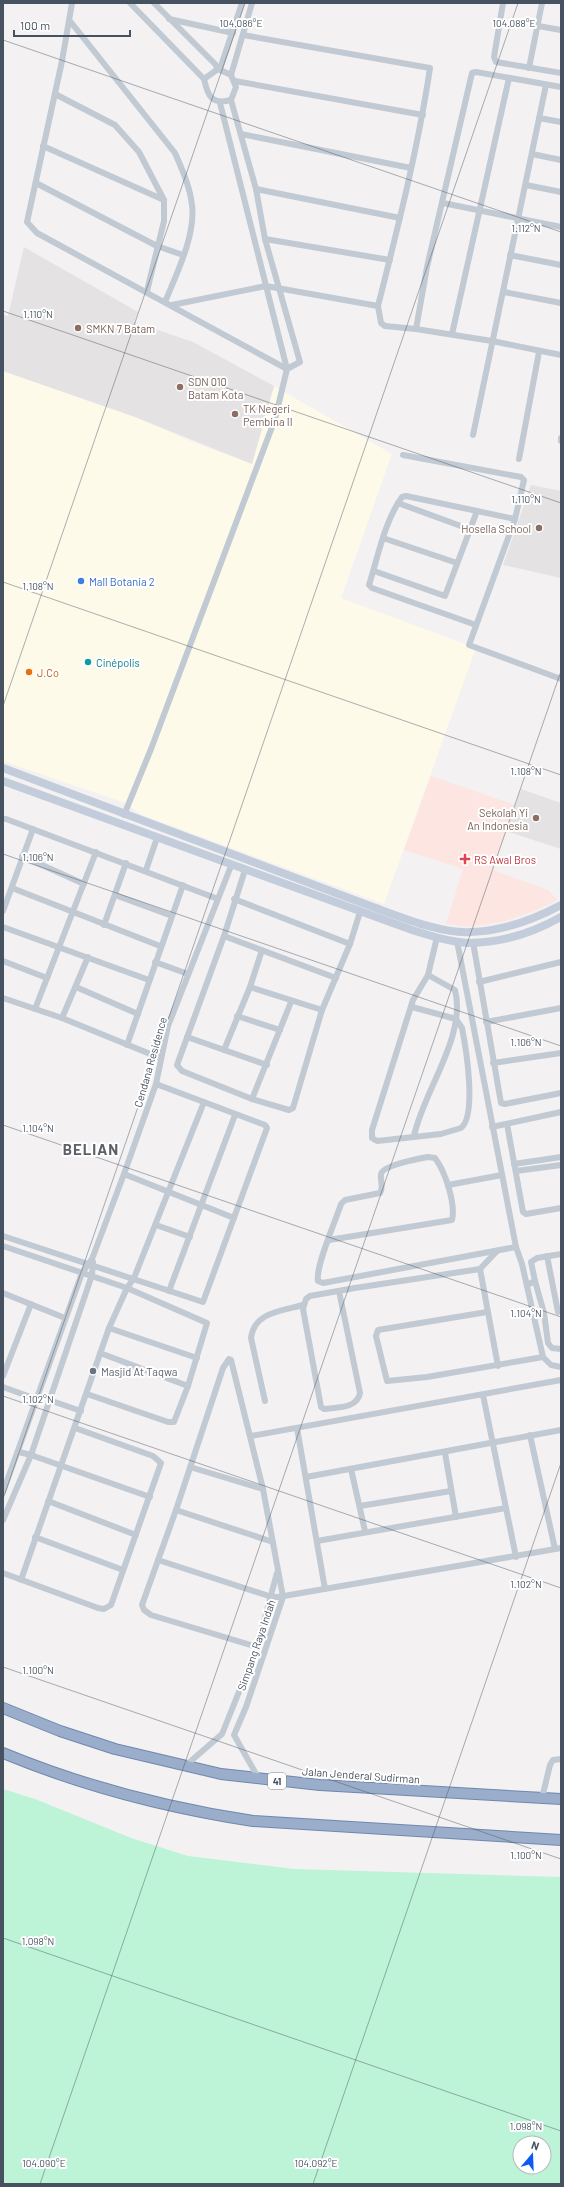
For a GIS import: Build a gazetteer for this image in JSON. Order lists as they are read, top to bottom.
{
  "streets": {
    "highway": ["Jalan Jenderal Sudirman", "41"],
    "street": ["Cendana Residence", "Simpang Raya Indah"]
  },
  "crossings": [
    ["Simpang Raya Indah", "Jalan Jenderal Sudirman"]
  ],
  "districts": ["BELIAN"],
  "places": {
    "other": [
      "SMKN 7 Batam",
      "SDN 010 Batam Kota",
      "TK Negeri Pembina II",
      "Hosella School",
      "Mall Botania 2",
      "Cinépolis",
      "J.Co",
      "Sekolah Yi An Indonesia",
      "Masjid At Taqwa"
    ],
    "health": ["RS Awal Bros"]
  },
  "scale_bar": "100 m",
  "north": "top",
  "coordinates": [
    "104.086°E",
    "104.088°E",
    "1.112°N",
    "1.110°N",
    "1.108°N",
    "1.106°N",
    "1.104°N",
    "1.102°N",
    "1.100°N",
    "1.098°N",
    "104.090°E",
    "104.092°E"
  ]
}
